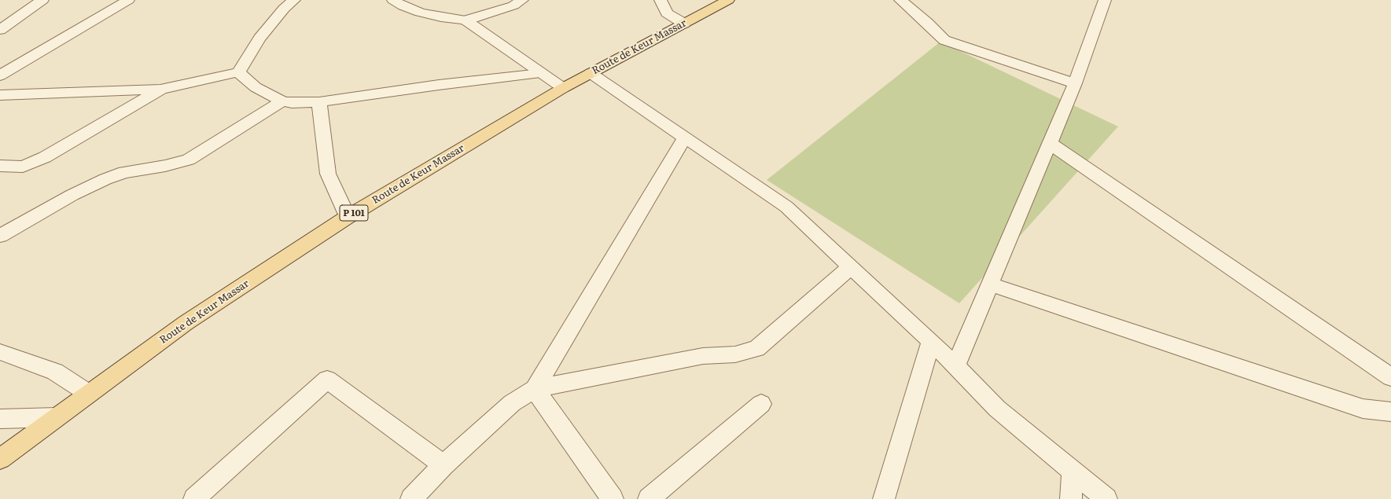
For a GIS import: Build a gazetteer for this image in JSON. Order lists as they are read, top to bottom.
{
  "streets": {
    "main road": ["Route de Keur Massar", "P 101"]
  }
}
